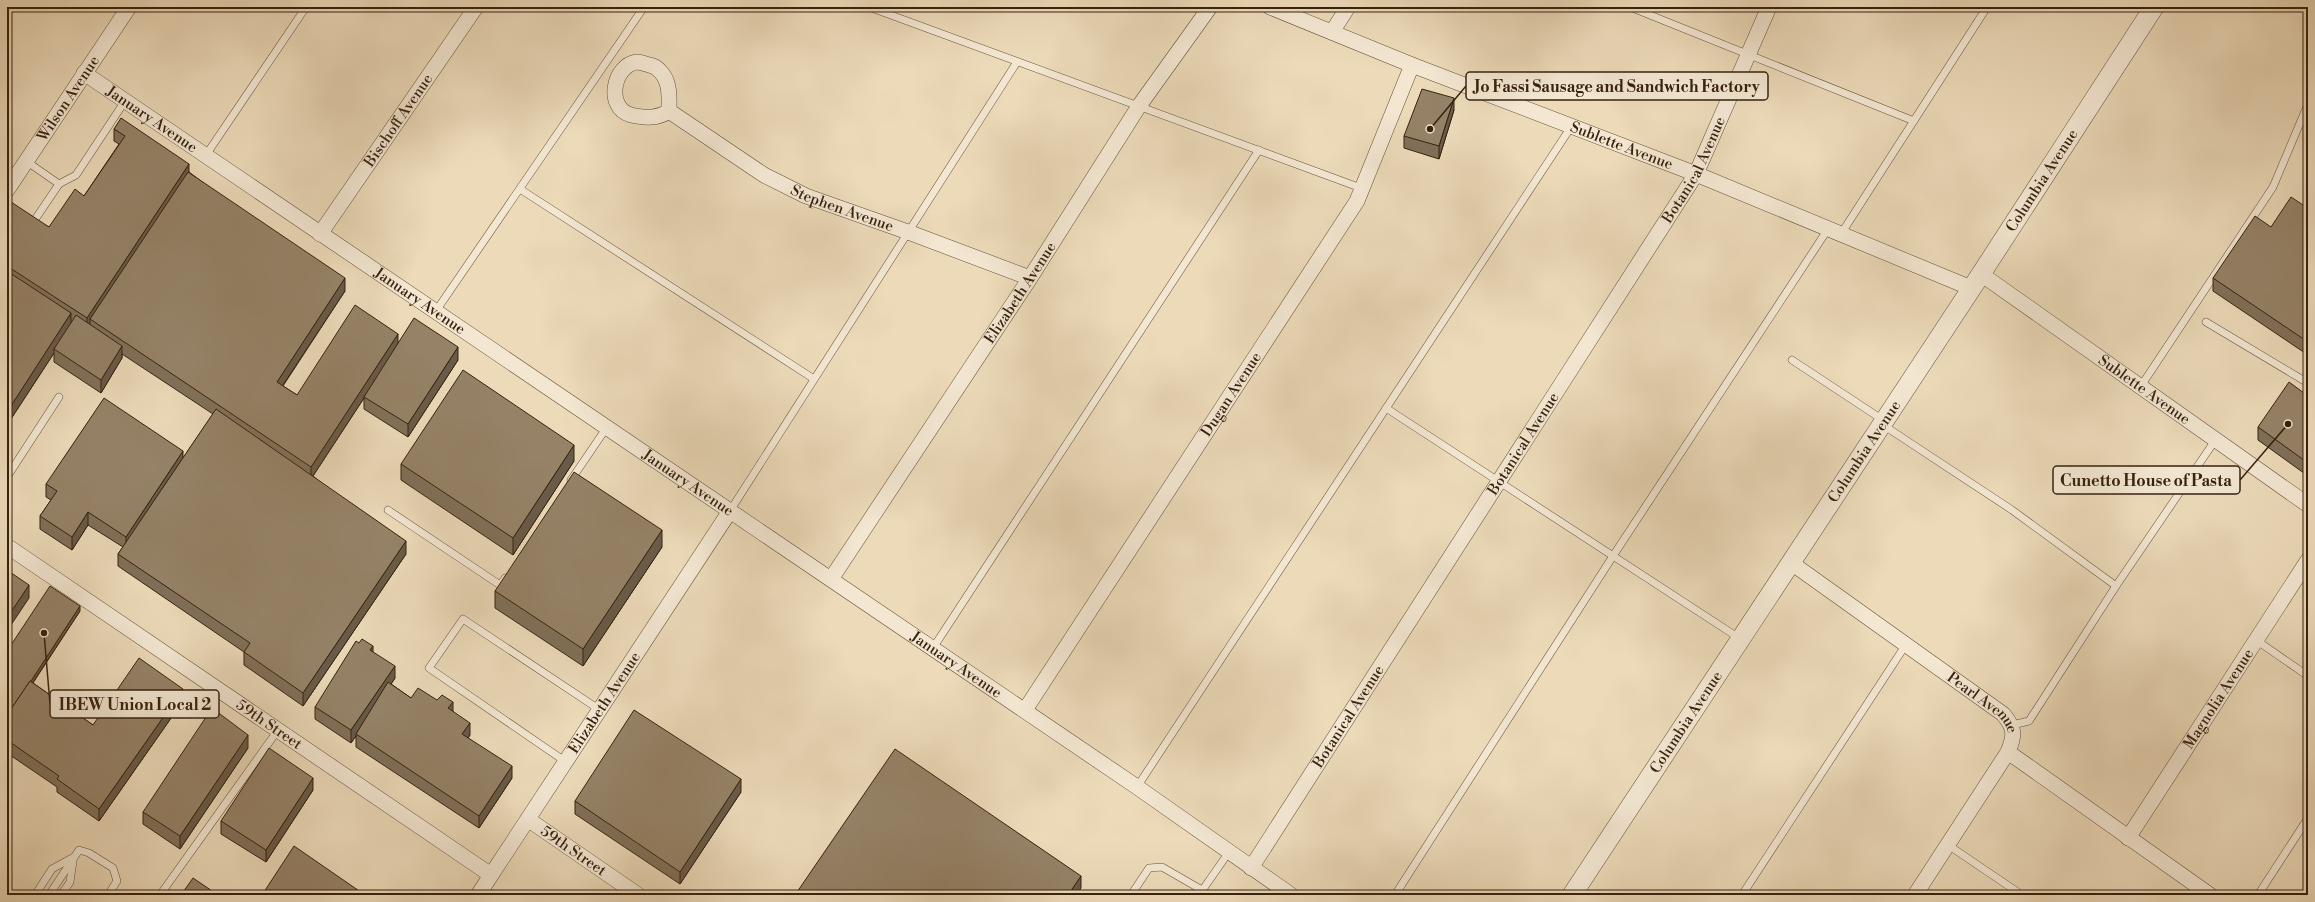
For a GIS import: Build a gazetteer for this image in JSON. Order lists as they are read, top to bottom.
{
  "streets": {
    "street": [
      "Wilson Avenue",
      "January Avenue",
      "Bischoff Avenue",
      "Sublette Avenue",
      "Botanical Avenue",
      "Columbia Avenue",
      "Stephen Avenue",
      "Elizabeth Avenue",
      "Dugan Avenue",
      "Magnolia Avenue",
      "Pearl Avenue",
      "59th Street"
    ]
  },
  "crossings": [
    ["Wilson Avenue", "January Avenue"],
    ["January Avenue", "Bischoff Avenue"],
    ["January Avenue", "Botanical Avenue"],
    ["January Avenue", "Elizabeth Avenue"],
    ["January Avenue", "Dugan Avenue"],
    ["Sublette Avenue", "Botanical Avenue"],
    ["Sublette Avenue", "Columbia Avenue"],
    ["Sublette Avenue", "Dugan Avenue"],
    ["Columbia Avenue", "Pearl Avenue"],
    ["Stephen Avenue", "Elizabeth Avenue"],
    ["Elizabeth Avenue", "59th Street"],
    ["Magnolia Avenue", "Pearl Avenue"]
  ],
  "places": ["Jo Fassi Sausage and Sandwich Factory", "Cunetto House of Pasta", "IBEW Union Local 2"]
}
